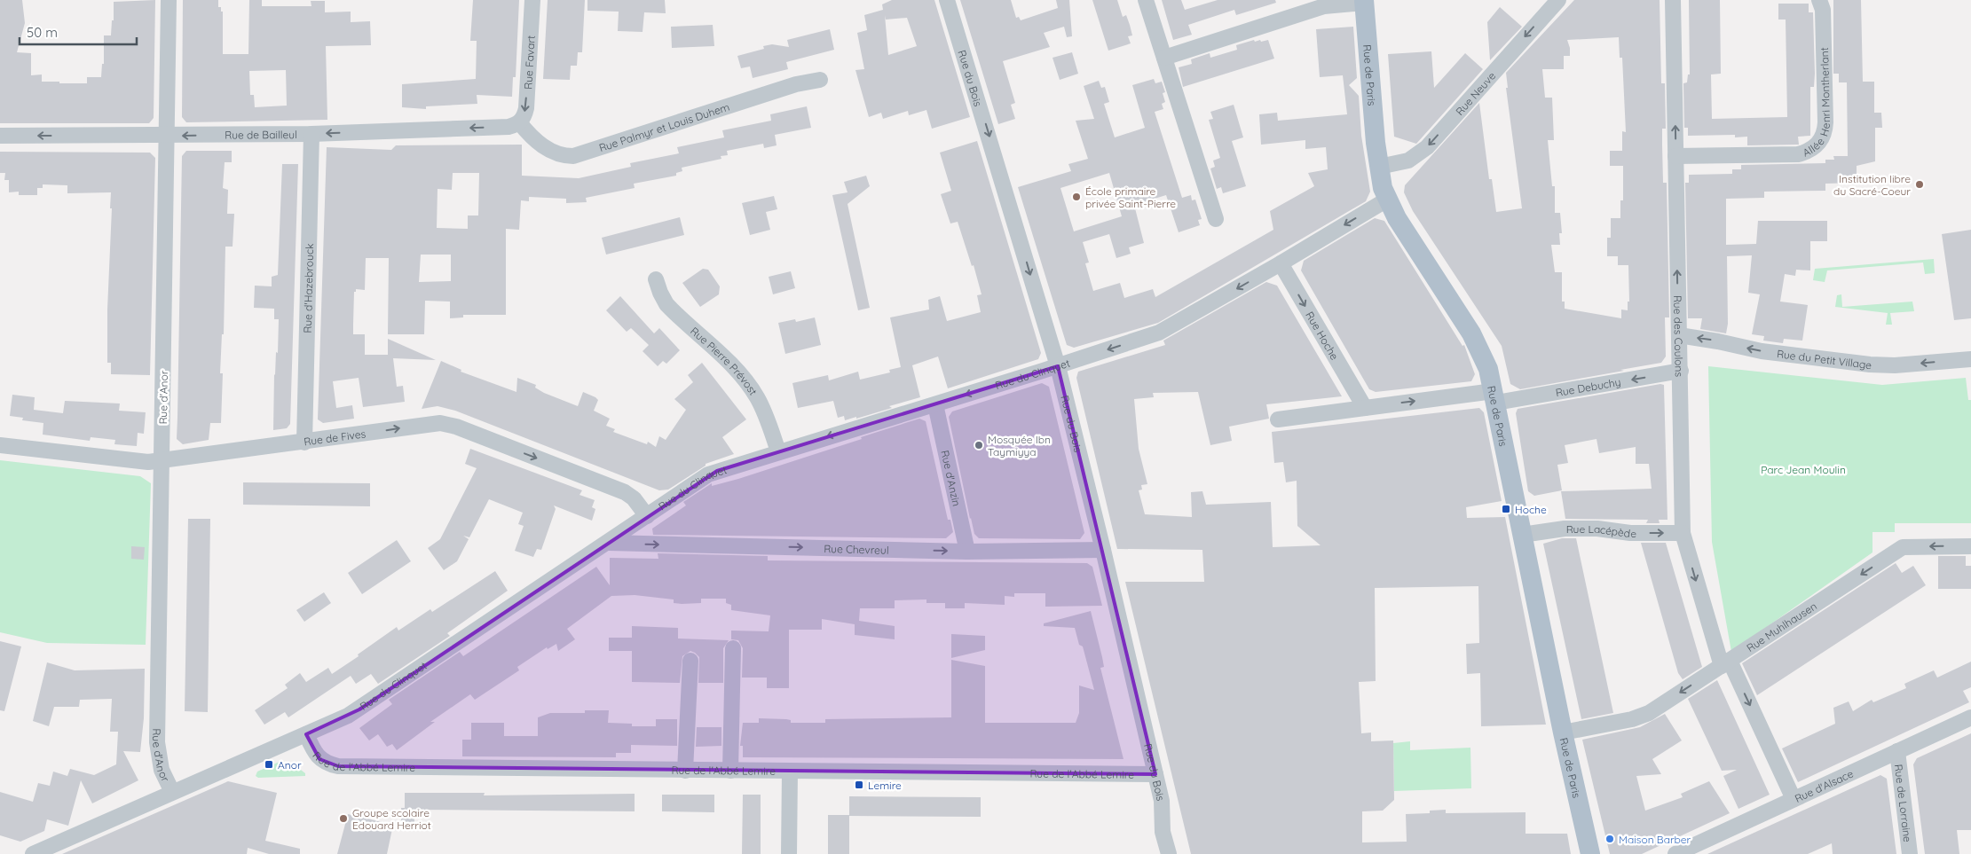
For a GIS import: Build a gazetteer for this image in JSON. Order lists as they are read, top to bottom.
{
  "streets": {
    "main road": ["Rue de Paris"],
    "street": [
      "Rue Favart",
      "Rue du Bois",
      "Rue Neuve",
      "Allée Henri Montherlant",
      "Rue Palmyr et Louis Duhem",
      "Rue de Bailleul",
      "Rue d'Hazebrouck",
      "Rue Hoche",
      "Rue des Coulons",
      "Rue du Petit Village",
      "Rue Pierre Prévost",
      "Rue du Clinquet",
      "Rue Debuchy",
      "Rue d'Anor",
      "Rue de Fives",
      "Rue d'Anzin",
      "Rue Lacépède",
      "Rue Chevreul",
      "Rue Muhlhausen",
      "Rue de l'Abbé Lemire",
      "Rue d'Alsace",
      "Rue de Lorraine"
    ]
  },
  "crossings": [
    ["Rue Favart", "Rue Palmyr et Louis Duhem"],
    ["Rue Favart", "Rue de Bailleul"],
    ["Rue de Paris", "Rue Neuve"],
    ["Rue de Paris", "Rue du Clinquet"],
    ["Rue de Paris", "Rue Debuchy"],
    ["Rue de Paris", "Rue Lacépède"],
    ["Rue de Paris", "Rue Muhlhausen"],
    ["Rue du Bois", "Rue du Clinquet"],
    ["Rue du Bois", "Rue Chevreul"],
    ["Rue du Bois", "Rue de l'Abbé Lemire"],
    ["Allée Henri Montherlant", "Rue des Coulons"],
    ["Rue Palmyr et Louis Duhem", "Rue de Bailleul"],
    ["Rue de Bailleul", "Rue d'Hazebrouck"],
    ["Rue de Bailleul", "Rue d'Anor"],
    ["Rue d'Hazebrouck", "Rue de Fives"],
    ["Rue Hoche", "Rue du Clinquet"],
    ["Rue des Coulons", "Rue du Petit Village"],
    ["Rue des Coulons", "Rue Debuchy"],
    ["Rue des Coulons", "Rue Lacépède"],
    ["Rue des Coulons", "Rue Muhlhausen"],
    ["Rue Pierre Prévost", "Rue du Clinquet"],
    ["Rue du Clinquet", "Rue d'Anor"],
    ["Rue du Clinquet", "Rue de Fives"],
    ["Rue du Clinquet", "Rue d'Anzin"],
    ["Rue du Clinquet", "Rue Chevreul"],
    ["Rue du Clinquet", "Rue de l'Abbé Lemire"],
    ["Rue d'Anor", "Rue de Fives"],
    ["Rue d'Anzin", "Rue Chevreul"],
    ["Rue d'Alsace", "Rue de Lorraine"]
  ],
  "one_way": [
    "Rue Favart",
    "Rue du Bois",
    "Rue Neuve",
    "Rue de Bailleul",
    "Rue Hoche",
    "Rue du Petit Village",
    "Rue du Clinquet",
    "Rue Debuchy",
    "Rue de Fives",
    "Rue Lacépède",
    "Rue Chevreul",
    "Rue Muhlhausen"
  ],
  "parks": ["Parc Jean Moulin"],
  "places": {
    "other": [
      "Institution libre du Sacré-Coeur",
      "École primaire privée Saint-Pierre",
      "Mosquée Ibn Taymiyya",
      "Groupe scolaire Edouard Herriot",
      "Maison Barber"
    ],
    "transit": ["Hoche", "Anor", "Lemire"]
  },
  "scale_bar": "50 m"
}
